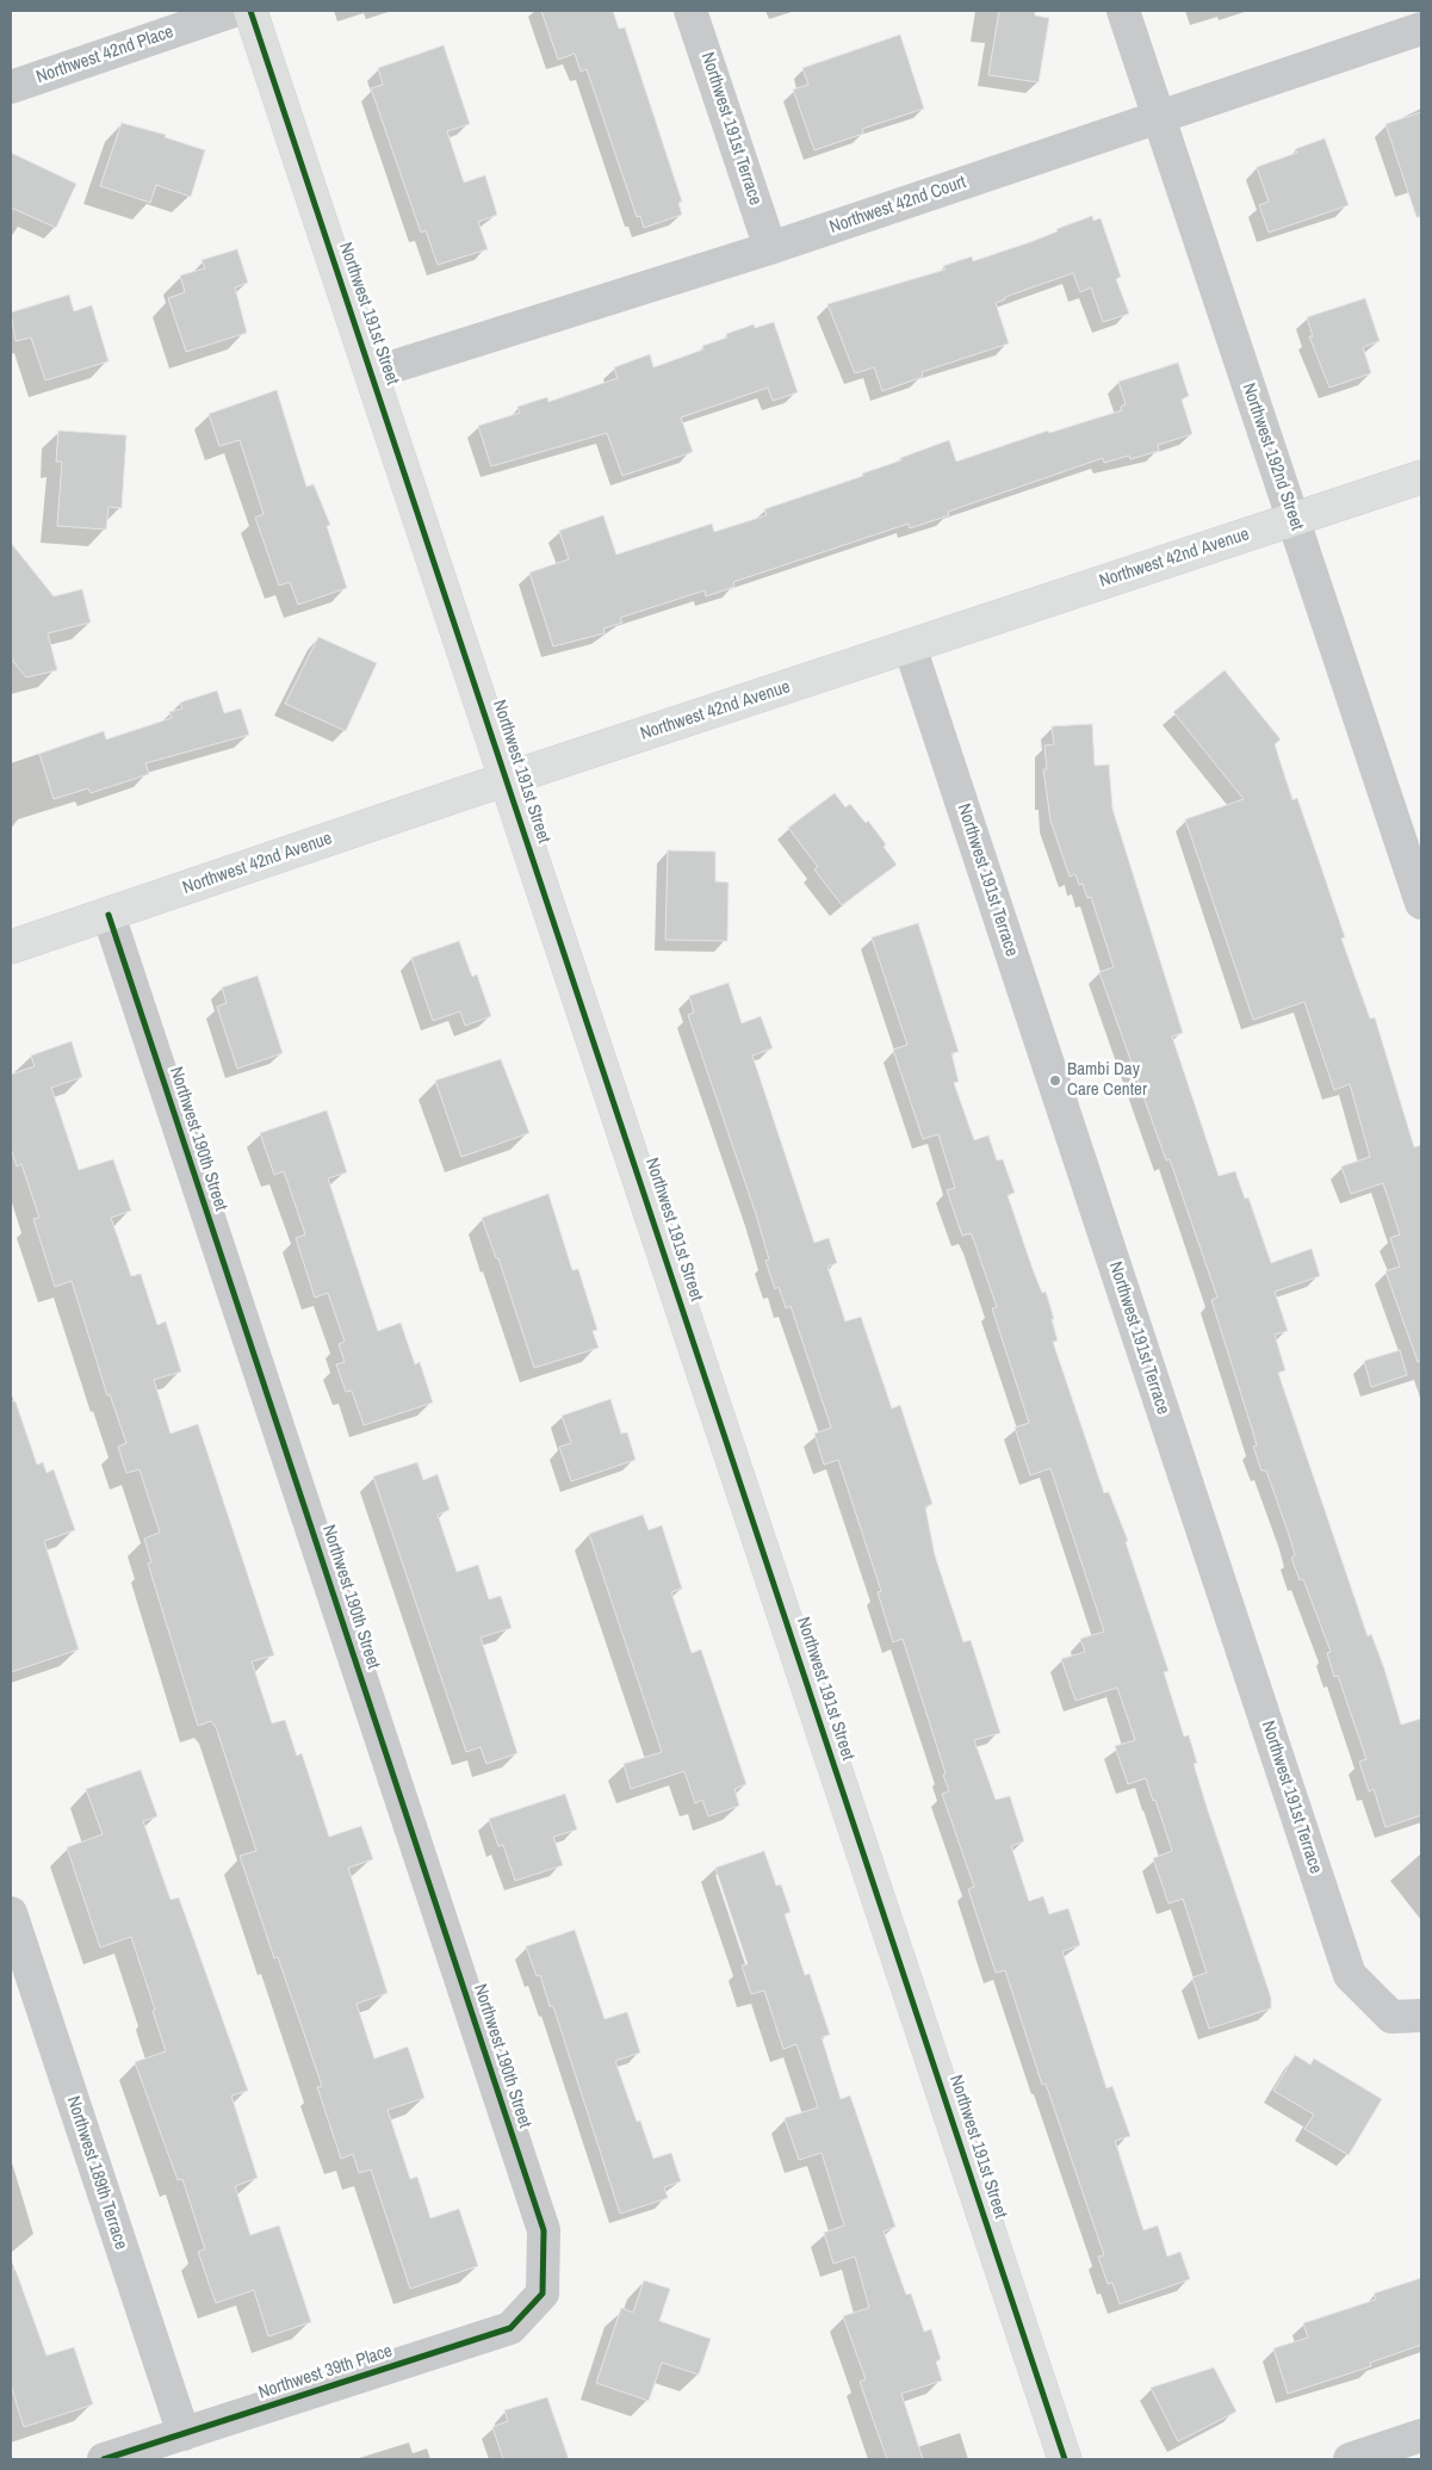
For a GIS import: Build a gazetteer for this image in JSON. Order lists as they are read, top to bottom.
{
  "streets": {
    "street": [
      "Northwest 42nd Place",
      "Northwest 191st Terrace",
      "Northwest 42nd Court",
      "Northwest 191st Street",
      "Northwest 192nd Street",
      "Northwest 42nd Avenue",
      "Northwest 190th Street",
      "Northwest 189th Terrace",
      "Northwest 39th Place"
    ]
  },
  "crossings": [
    ["Northwest 191st Terrace", "Northwest 42nd Court"],
    ["Northwest 191st Terrace", "Northwest 42nd Avenue"],
    ["Northwest 42nd Court", "Northwest 191st Street"],
    ["Northwest 42nd Court", "Northwest 192nd Street"],
    ["Northwest 191st Street", "Northwest 42nd Avenue"],
    ["Northwest 192nd Street", "Northwest 42nd Avenue"],
    ["Northwest 42nd Avenue", "Northwest 190th Street"],
    ["Northwest 190th Street", "Northwest 39th Place"],
    ["Northwest 189th Terrace", "Northwest 39th Place"]
  ],
  "places": ["Bambi Day Care Center"]
}
